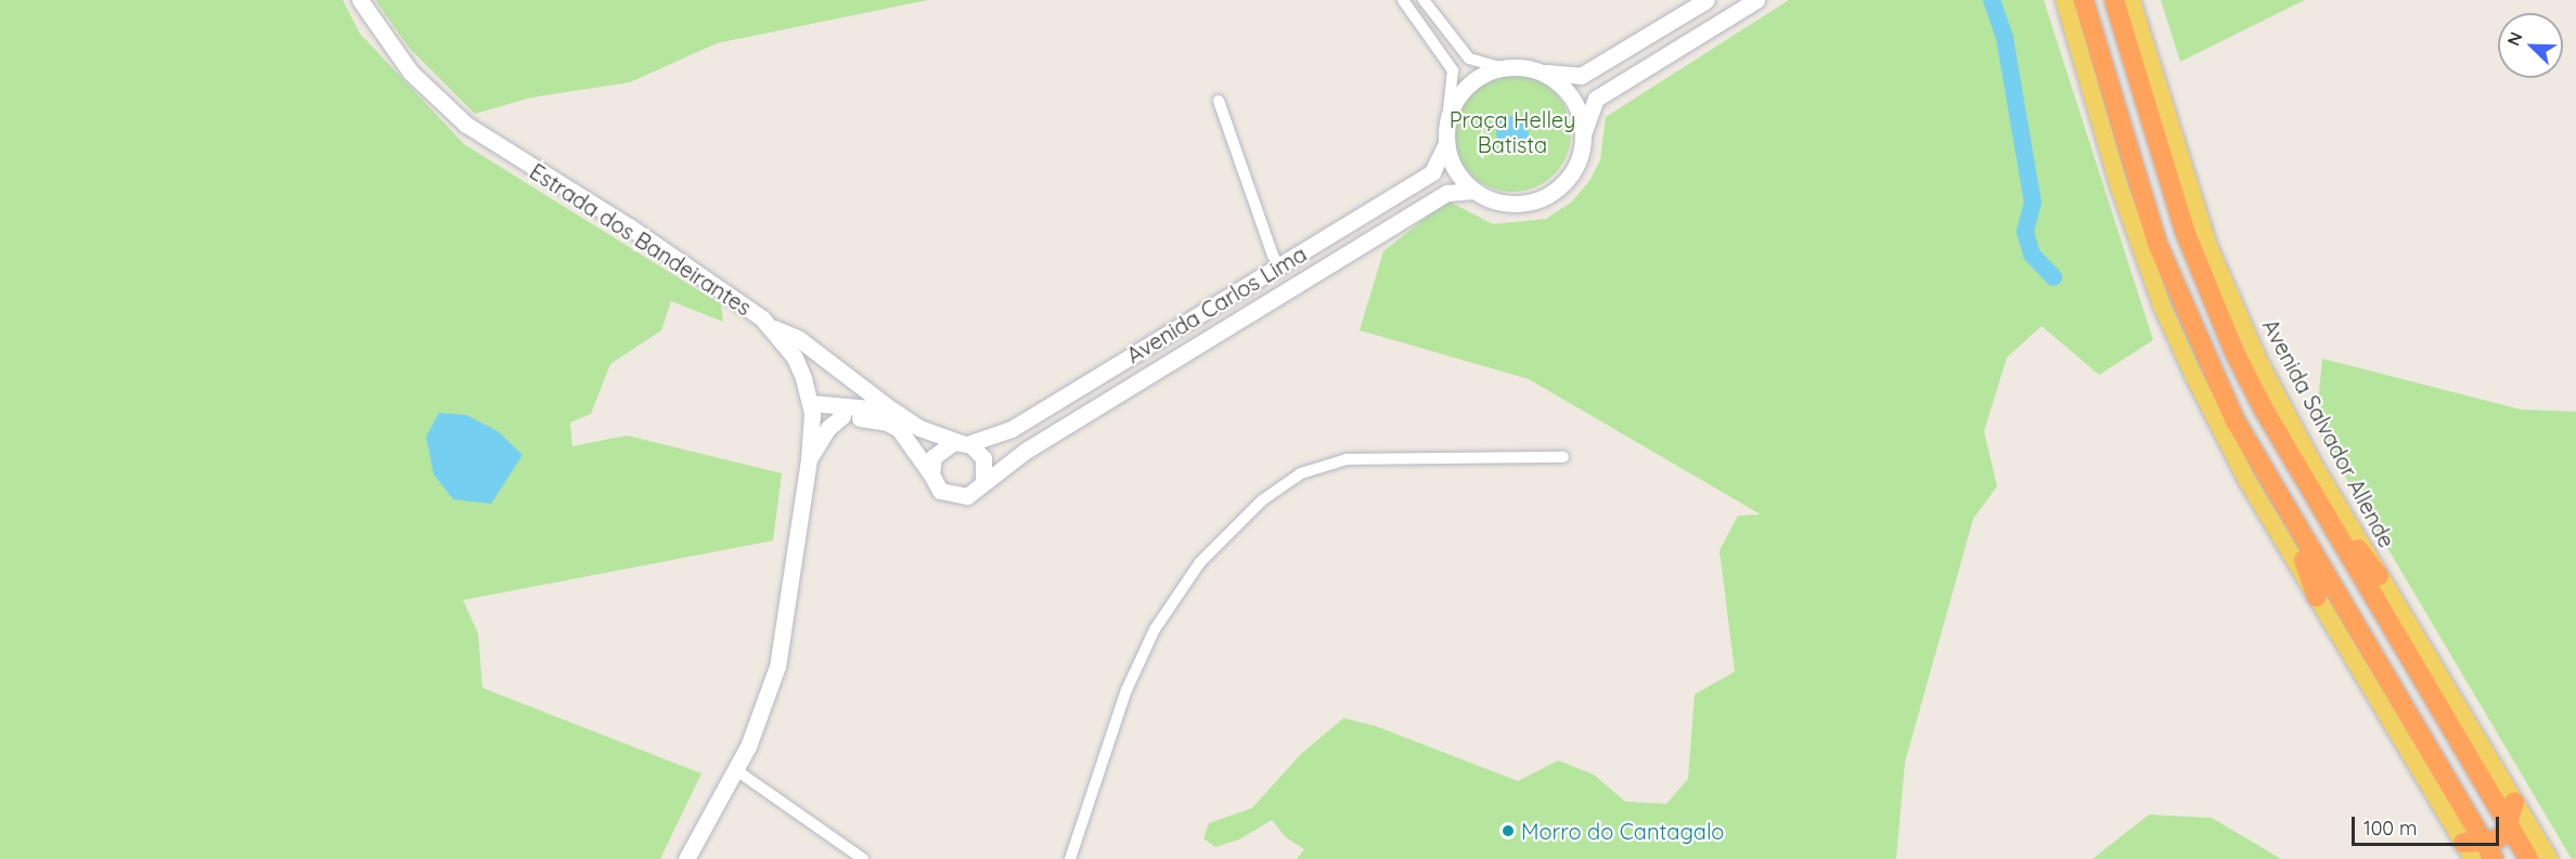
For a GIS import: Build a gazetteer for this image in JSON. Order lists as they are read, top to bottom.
{
  "streets": {
    "highway": ["Avenida Salvador Allende"],
    "street": ["Estrada dos Bandeirantes", "Avenida Carlos Lima"]
  },
  "crossings": [
    ["Estrada dos Bandeirantes", "Avenida Carlos Lima"]
  ],
  "parks": ["Praça Helley Batista"],
  "places": ["Morro do Cantagalo"],
  "scale_bar": "100 m",
  "north": "top left"
}
